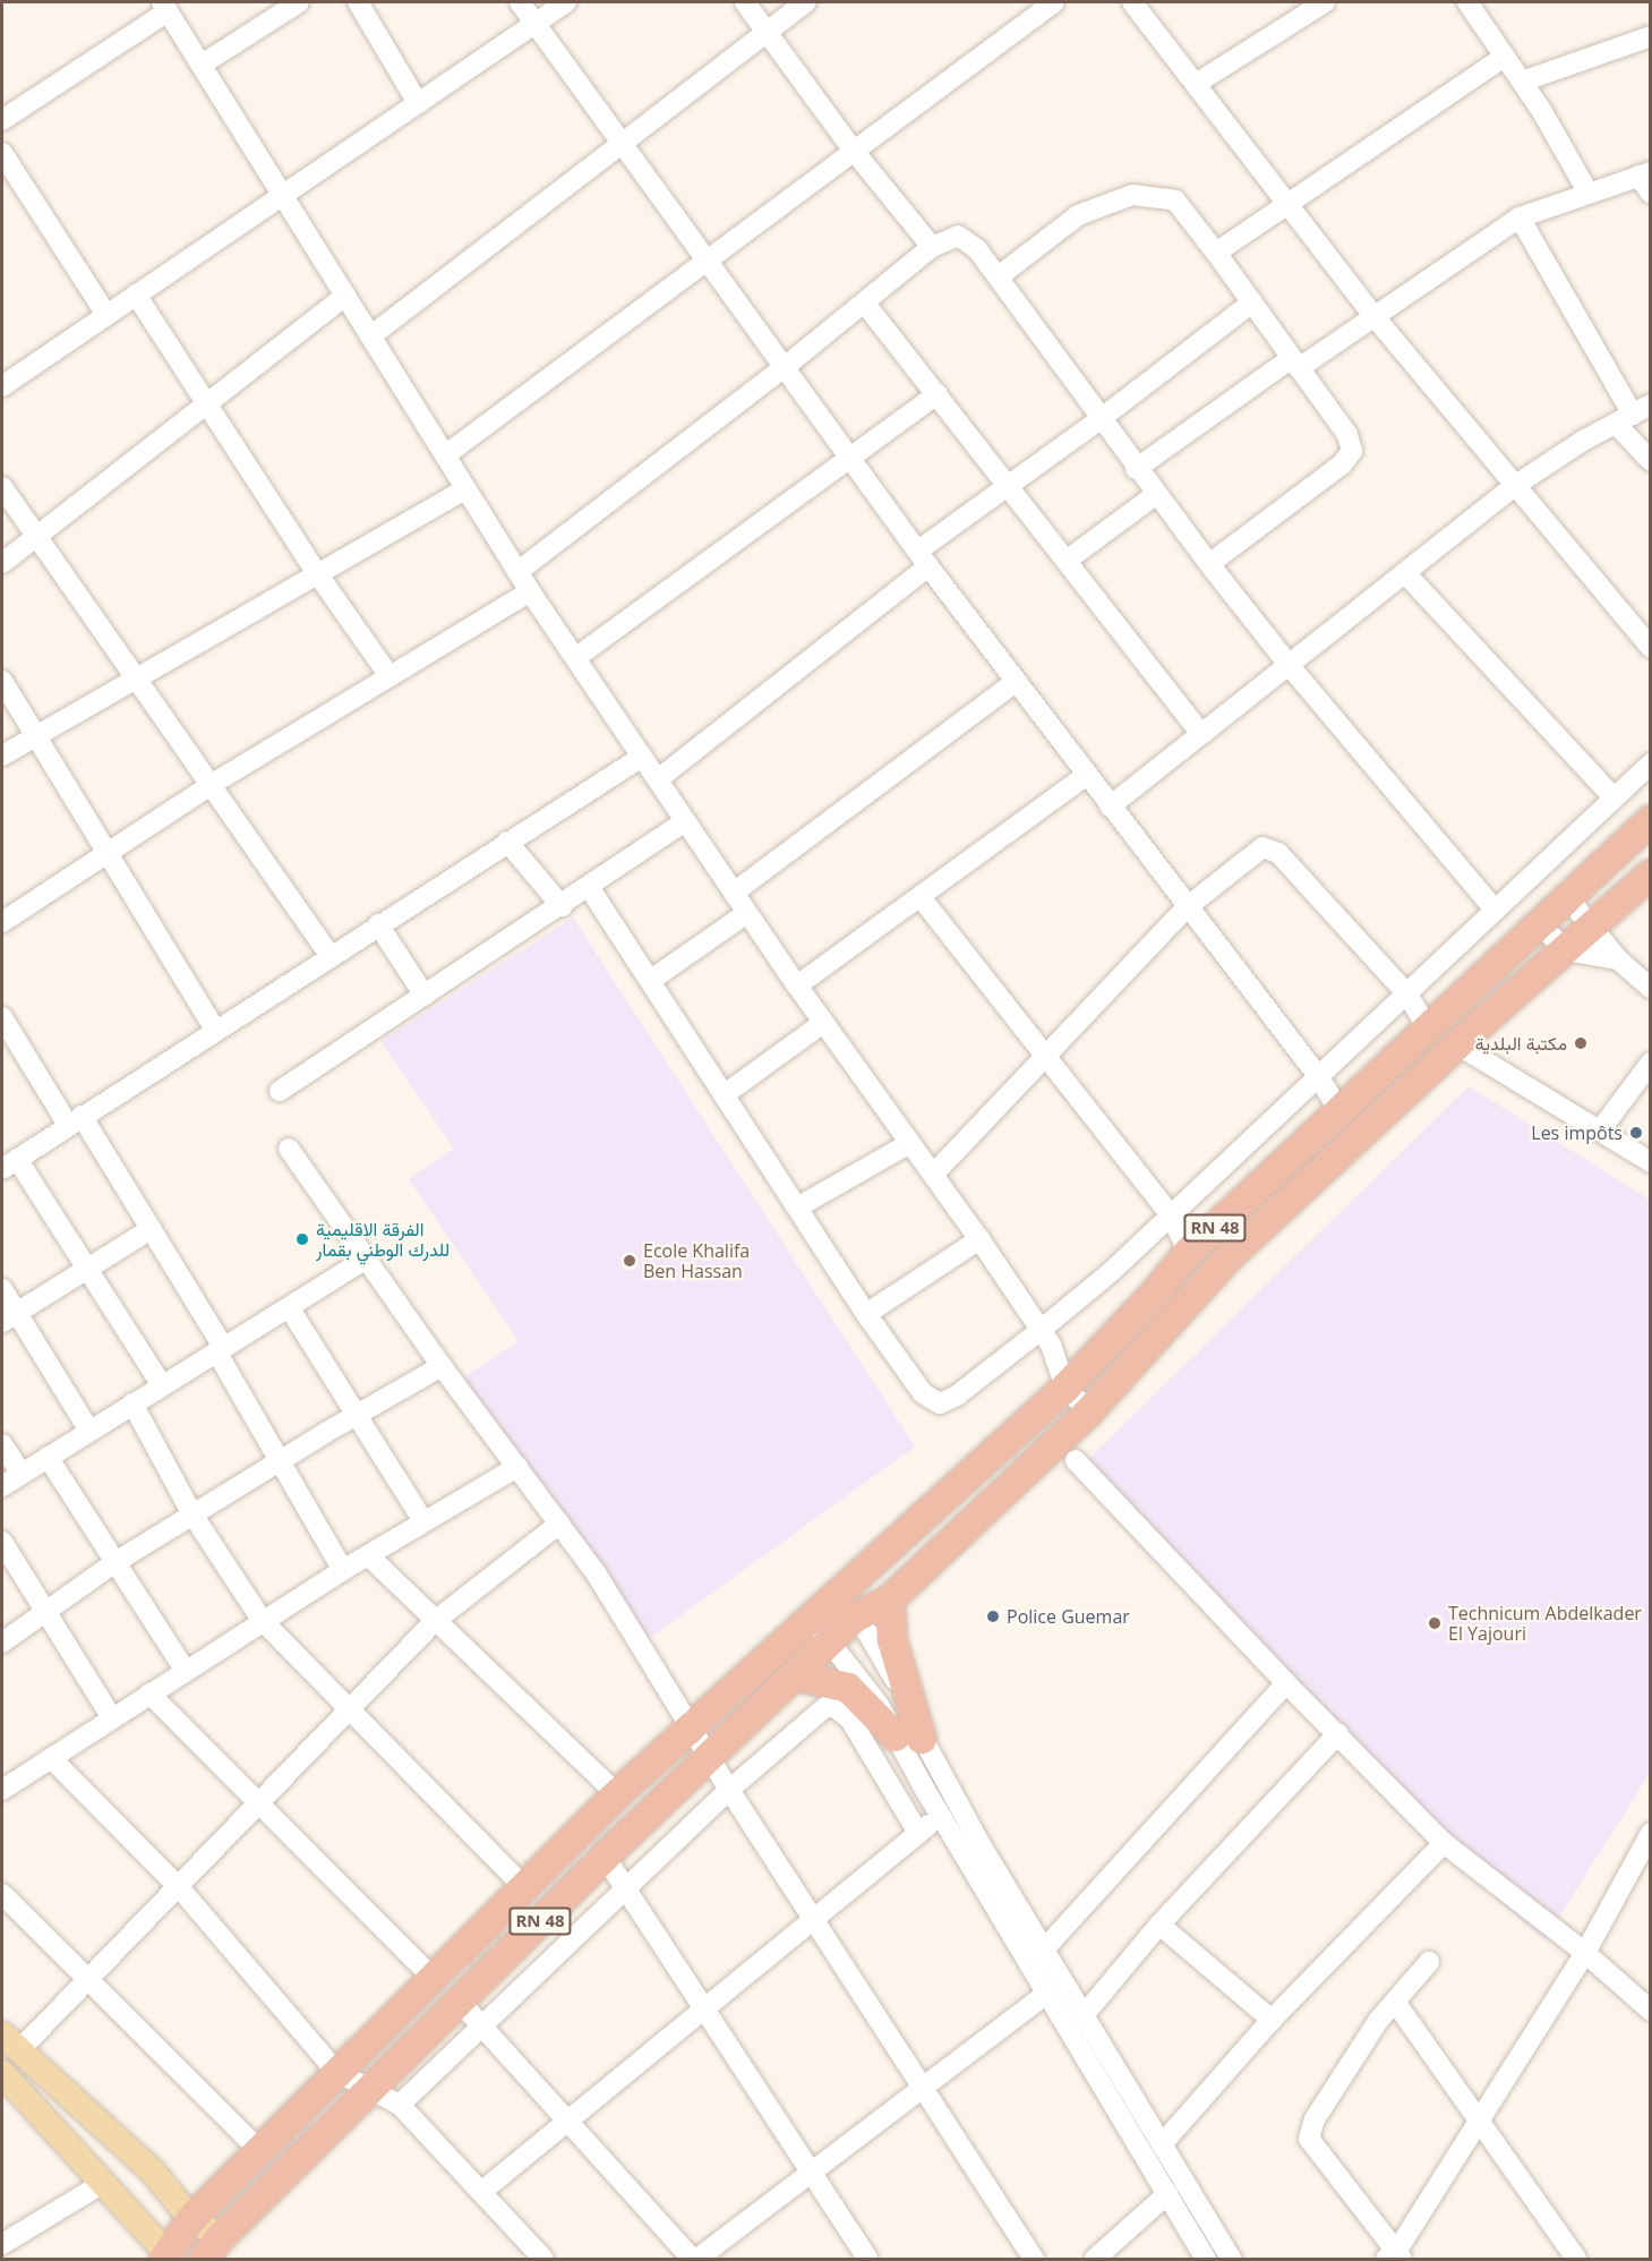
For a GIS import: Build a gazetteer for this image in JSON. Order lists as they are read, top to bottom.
{
  "streets": {
    "highway": ["RN 48"]
  },
  "places": [
    "مكتبة البلدية",
    "Les impôts",
    "الفرقة الاقليمية للدرك الوطني بقمار",
    "Ecole Khalifa Ben Hassan",
    "Police Guemar",
    "Technicum Abdelkader El Yajouri"
  ]
}
